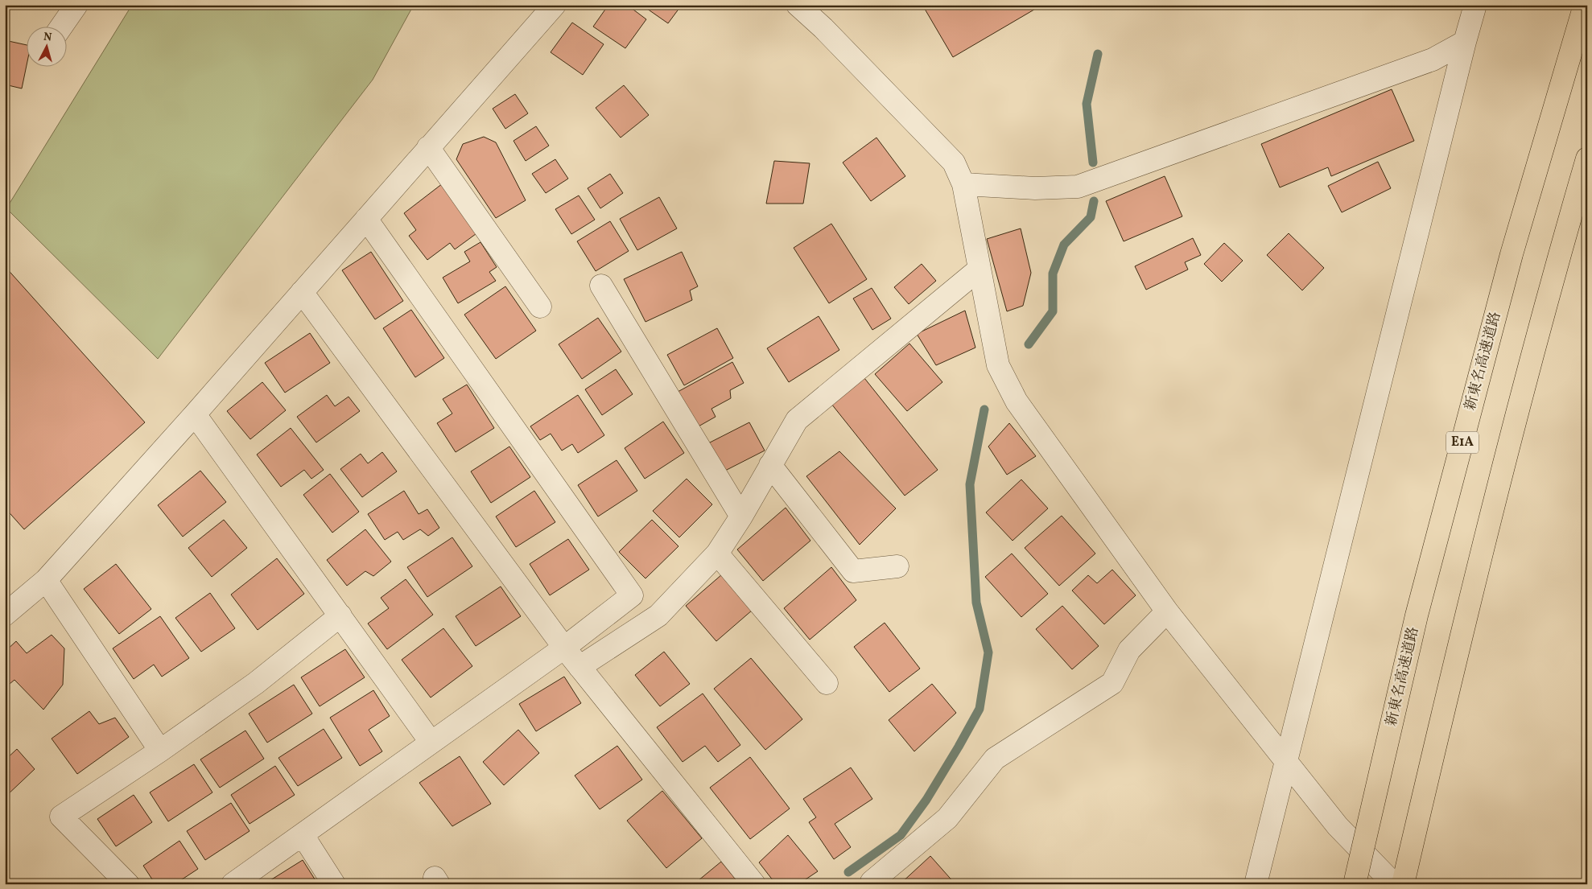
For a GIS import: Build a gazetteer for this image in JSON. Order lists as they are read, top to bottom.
{
  "streets": {
    "highway": ["新東名高速道路", "E1A"]
  },
  "north": "top"
}
